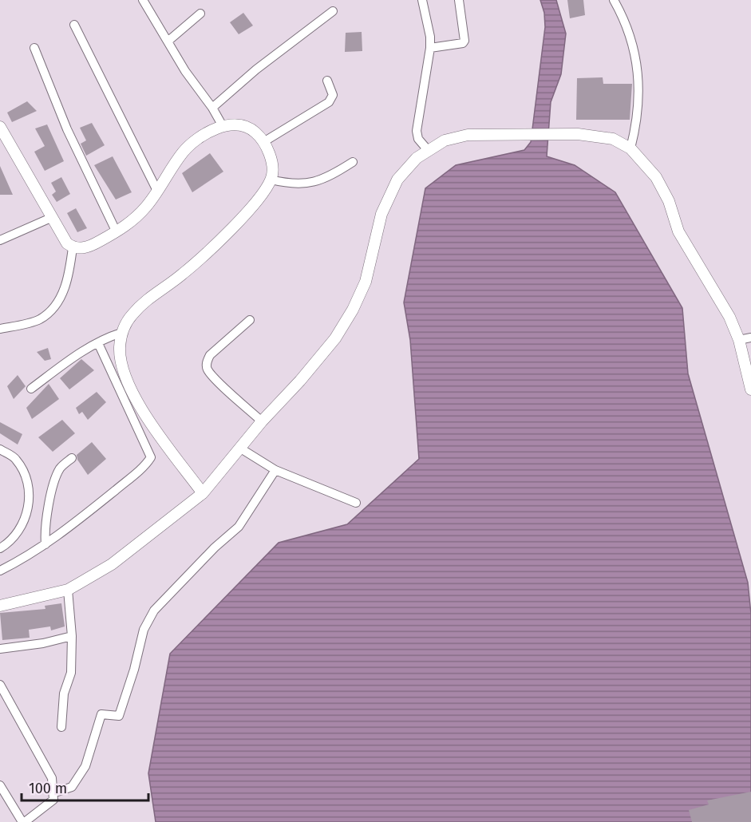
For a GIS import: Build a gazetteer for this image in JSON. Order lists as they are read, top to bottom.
{
  "scale_bar": "100 m"
}
